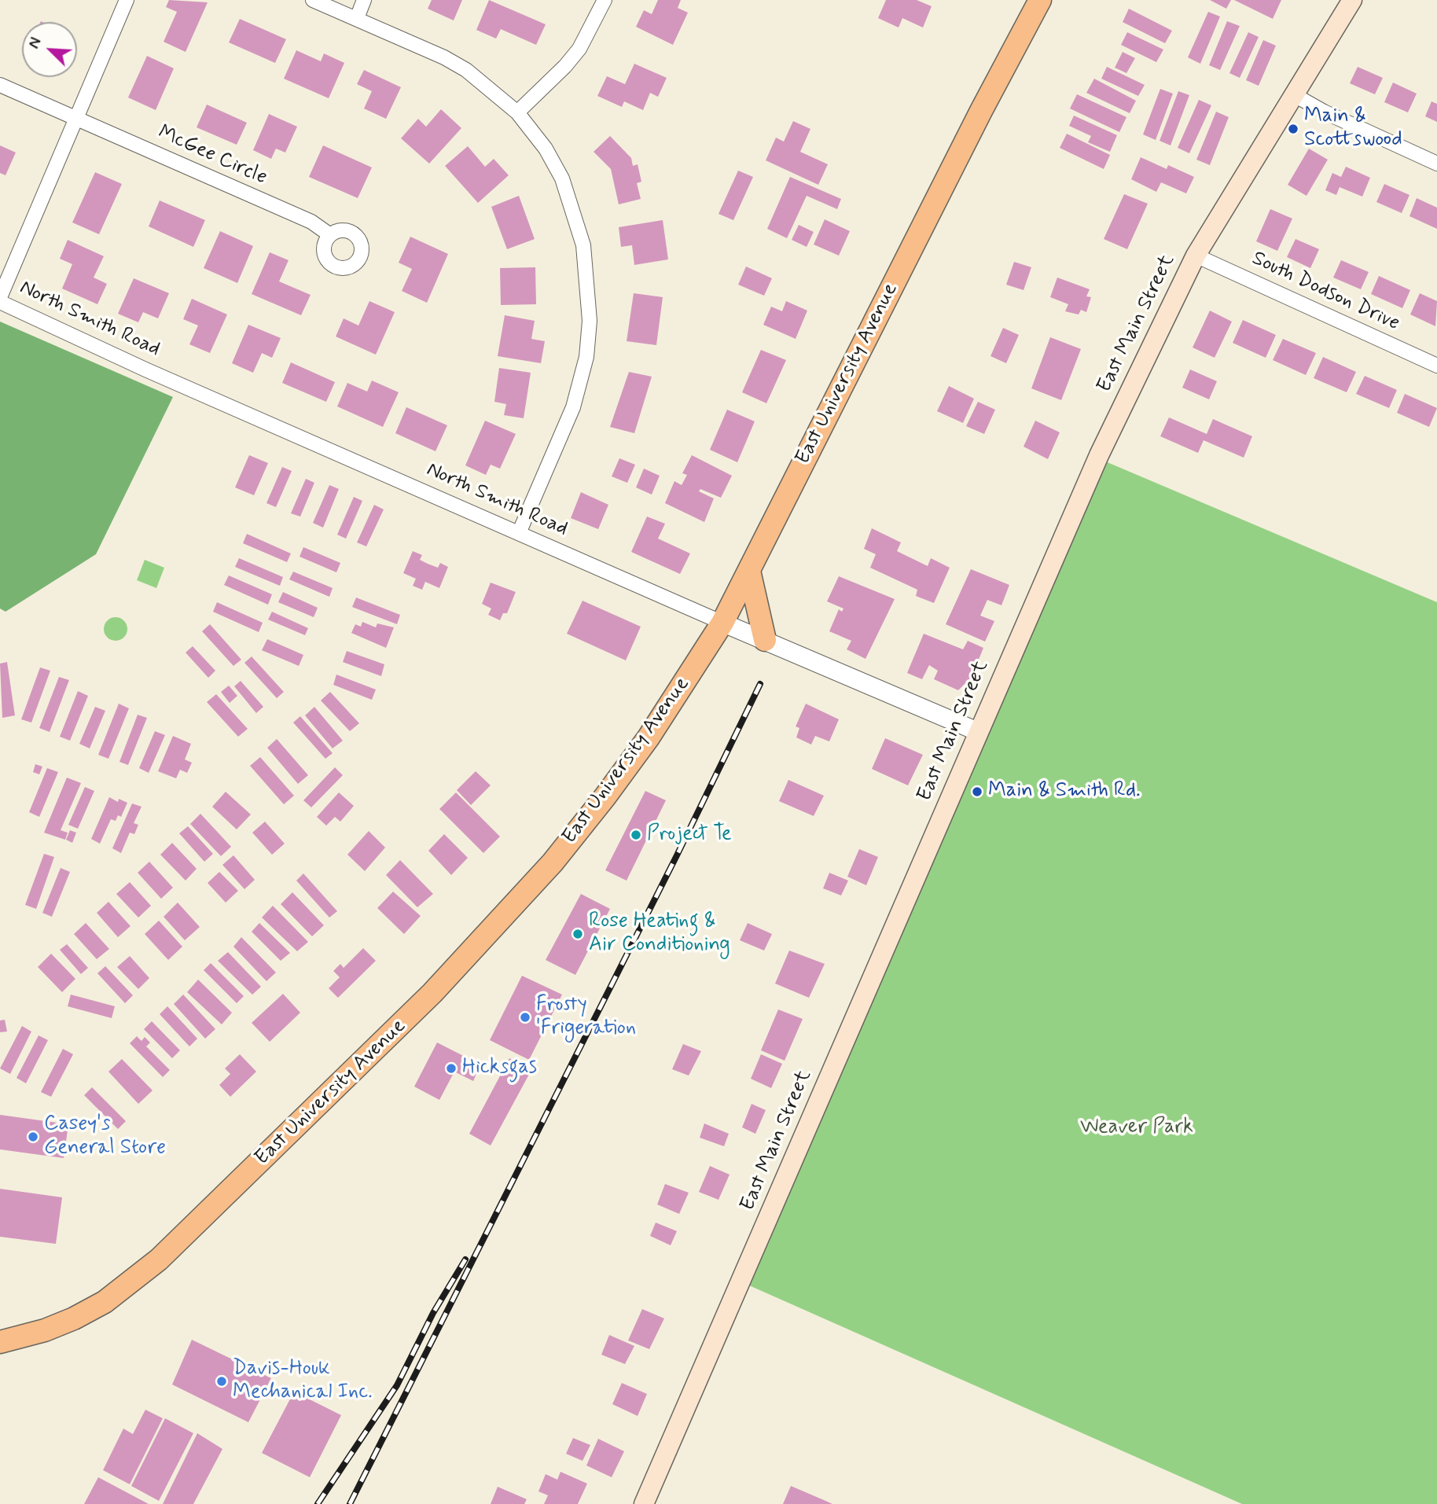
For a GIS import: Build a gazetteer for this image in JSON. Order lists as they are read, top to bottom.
{
  "streets": {
    "main road": ["East Main Street", "East University Avenue"],
    "street": ["McGee Circle", "South Dodson Drive", "North Smith Road"]
  },
  "crossings": [
    ["South Dodson Drive", "East Main Street"],
    ["North Smith Road", "East Main Street"],
    ["North Smith Road", "East University Avenue"]
  ],
  "parks": ["Weaver Park"],
  "places": [
    "Main & Scottswood",
    "Main & Smith Rd.",
    "Project Te",
    "Rose Heating & Air Conditioning",
    "Frosty 'Frigeration",
    "Hicksgas",
    "Casey's General Store",
    "Davis-Houk Mechanical Inc."
  ],
  "north": "top left"
}
